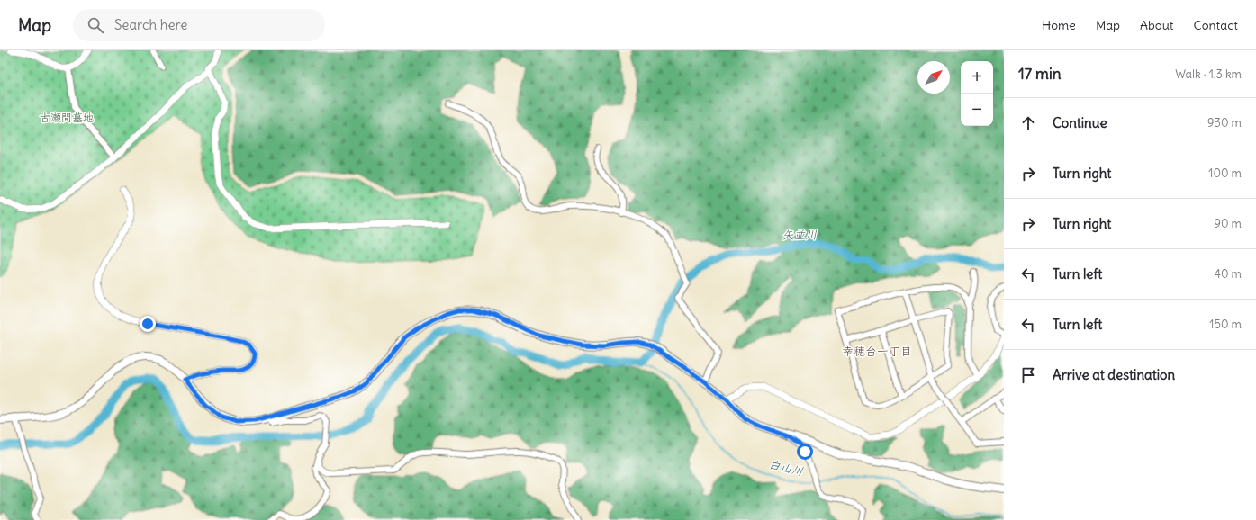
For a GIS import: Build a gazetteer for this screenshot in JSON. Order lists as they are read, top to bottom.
{
  "districts": ["幸穂台一丁目"],
  "water": ["矢並川", "白山川"],
  "parks": ["古瀬間墓地"],
  "north": "top right",
  "page": {
    "header": "Map",
    "search": "Search here",
    "nav": [
      "Home",
      "Map",
      "About",
      "Contact"
    ],
    "heading": ["17 min", "Walk · 1.3 km"],
    "map_buttons": ["+", "−"],
    "list": [
      ["Continue", "930 m"],
      ["Turn right", "100 m"],
      ["Turn right", "90 m"],
      ["Turn left", "40 m"],
      ["Turn left", "150 m"],
      "Arrive at destination"
    ]
  }
}
